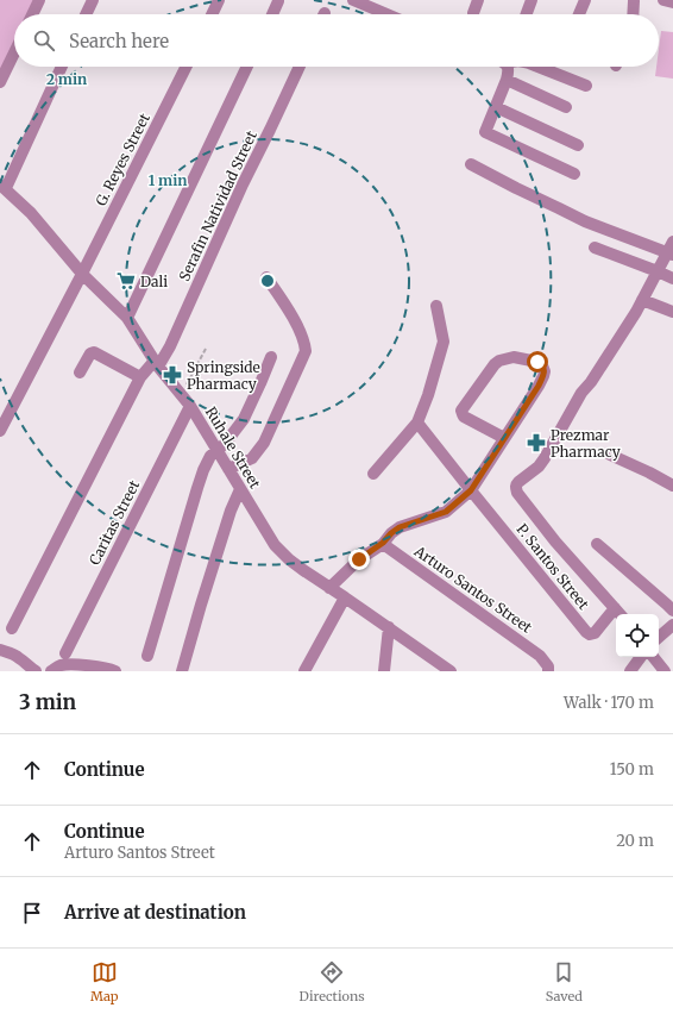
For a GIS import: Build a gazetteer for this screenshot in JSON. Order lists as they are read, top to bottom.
{
  "streets": {
    "street": [
      "G. Reyes Street",
      "Serafin Natividad Street",
      "Ruhale Street",
      "Caritas Street",
      "P. Santos Street",
      "Arturo Santos Street"
    ]
  },
  "crossings": [
    ["G. Reyes Street", "Ruhale Street"],
    ["Serafin Natividad Street", "Ruhale Street"],
    ["Ruhale Street", "Caritas Street"]
  ],
  "places": {
    "supermarket": ["Dali"],
    "pharmacy": ["Springside Pharmacy", "Prezmar Pharmacy"]
  },
  "page": {
    "search": "Search here",
    "heading": ["3 min", "Walk · 170 m"],
    "list": [
      ["Continue", "150 m"],
      ["Continue", "Arturo Santos Street", "20 m"],
      "Arrive at destination"
    ],
    "nav": ["Map", "Directions", "Saved"]
  },
  "rings": ["2 min", "1 min"]
}
